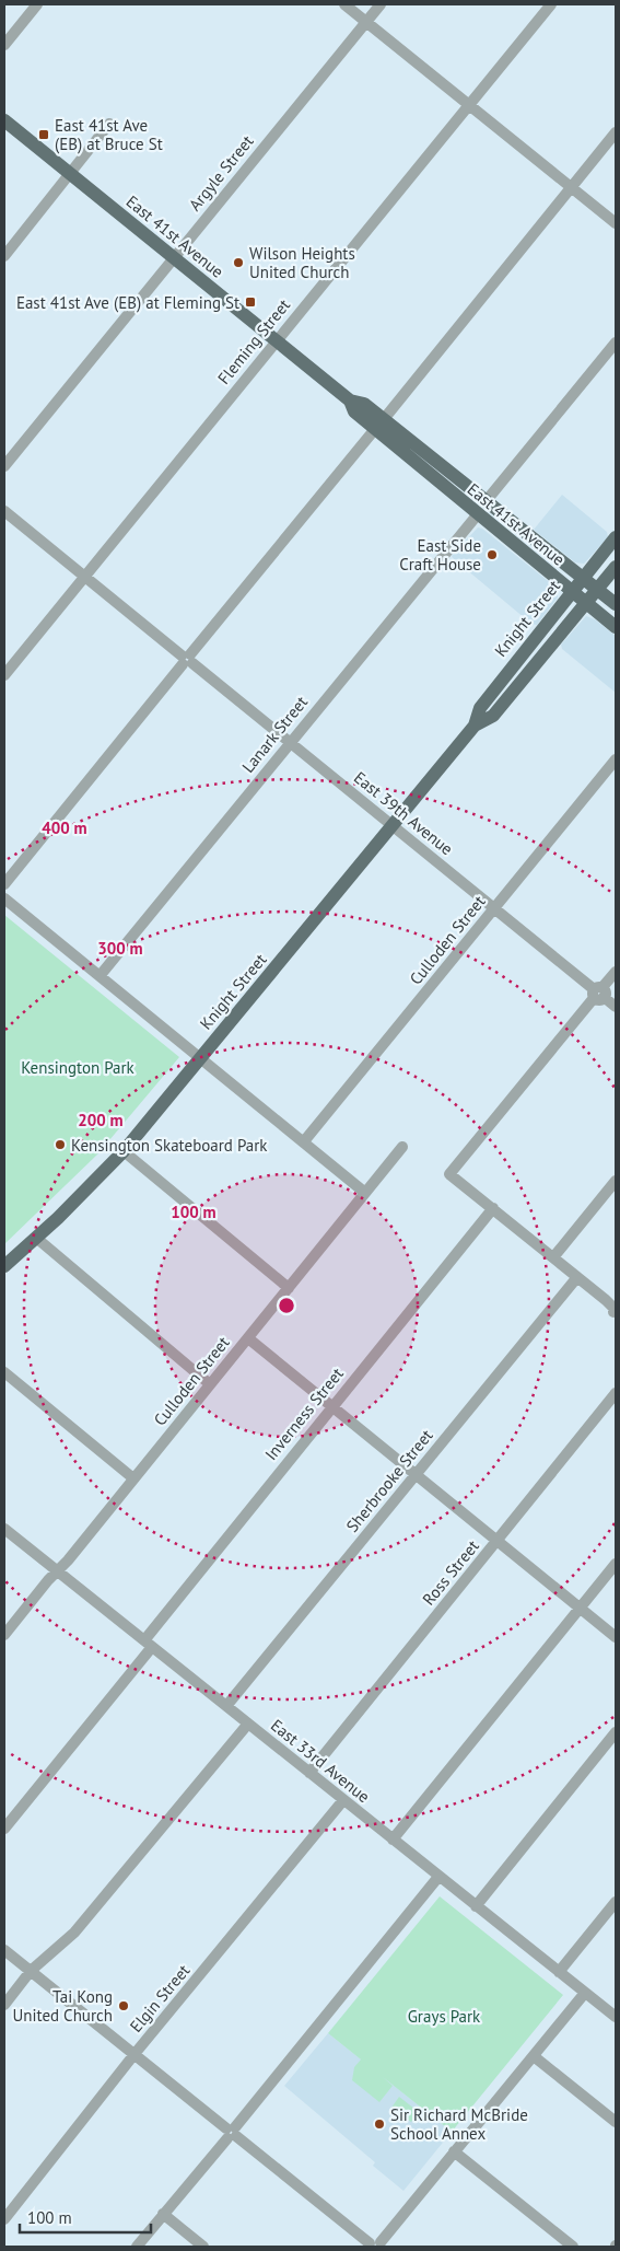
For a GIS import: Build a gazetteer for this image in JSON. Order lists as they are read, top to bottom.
{
  "streets": {
    "main road": ["East 41st Avenue", "Knight Street"],
    "street": [
      "Argyle Street",
      "Fleming Street",
      "Lanark Street",
      "East 39th Avenue",
      "Culloden Street",
      "Inverness Street",
      "Sherbrooke Street",
      "Ross Street",
      "East 33rd Avenue",
      "Elgin Street"
    ]
  },
  "crossings": [
    ["Argyle Street", "East 41st Avenue"],
    ["East 41st Avenue", "Fleming Street"],
    ["East 41st Avenue", "Knight Street"],
    ["East 41st Avenue", "Lanark Street"],
    ["Fleming Street", "East 39th Avenue"],
    ["Knight Street", "East 39th Avenue"],
    ["Lanark Street", "East 39th Avenue"],
    ["East 39th Avenue", "Culloden Street"],
    ["Culloden Street", "East 33rd Avenue"],
    ["Inverness Street", "East 33rd Avenue"],
    ["Sherbrooke Street", "East 33rd Avenue"],
    ["Ross Street", "East 33rd Avenue"],
    ["East 33rd Avenue", "Elgin Street"]
  ],
  "parks": ["Kensington Park", "Grays Park"],
  "places": {
    "transit": ["East 41st Ave (EB) at Bruce St", "East 41st Ave (EB) at Fleming St"],
    "other": [
      "Wilson Heights United Church",
      "East Side Craft House",
      "Kensington Skateboard Park",
      "Tai Kong United Church",
      "Sir Richard McBride School Annex"
    ]
  },
  "scale_bar": "100 m",
  "rings": [
    "400 m",
    "300 m",
    "200 m",
    "100 m"
  ]
}
